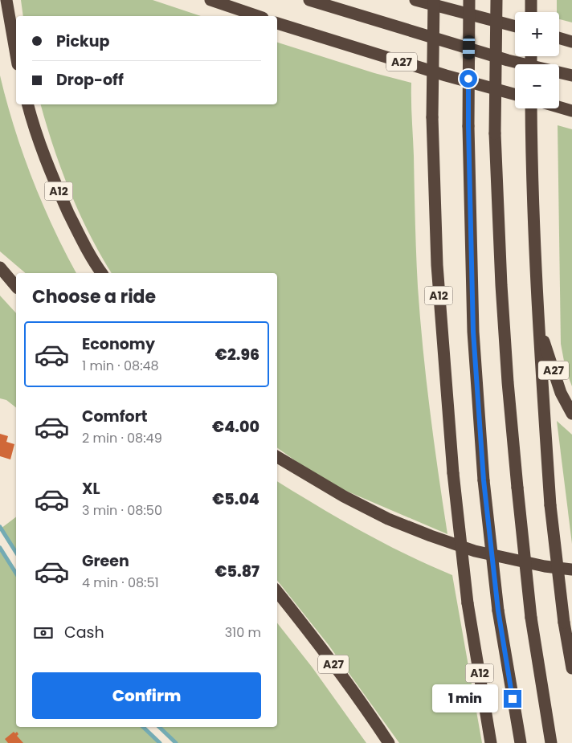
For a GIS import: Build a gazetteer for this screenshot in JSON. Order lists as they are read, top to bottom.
{
  "streets": {
    "highway": ["A27", "A12"]
  },
  "page": {
    "map_buttons": ["+", "−"],
    "banner": ["Pickup", "Drop-off"],
    "heading": "Choose a ride",
    "list": [
      {
        "name": "Economy",
        "note": "1 min · 08:48",
        "value": "€2.96"
      },
      {
        "name": "Comfort",
        "note": "2 min · 08:49",
        "value": "€4.00"
      },
      {
        "name": "XL",
        "note": "3 min · 08:50",
        "value": "€5.04"
      },
      {
        "name": "Green",
        "note": "4 min · 08:51",
        "value": "€5.87"
      }
    ],
    "pay": ["Cash", "310 m"],
    "buttons": "Confirm",
    "bubble": "1 min"
  }
}
